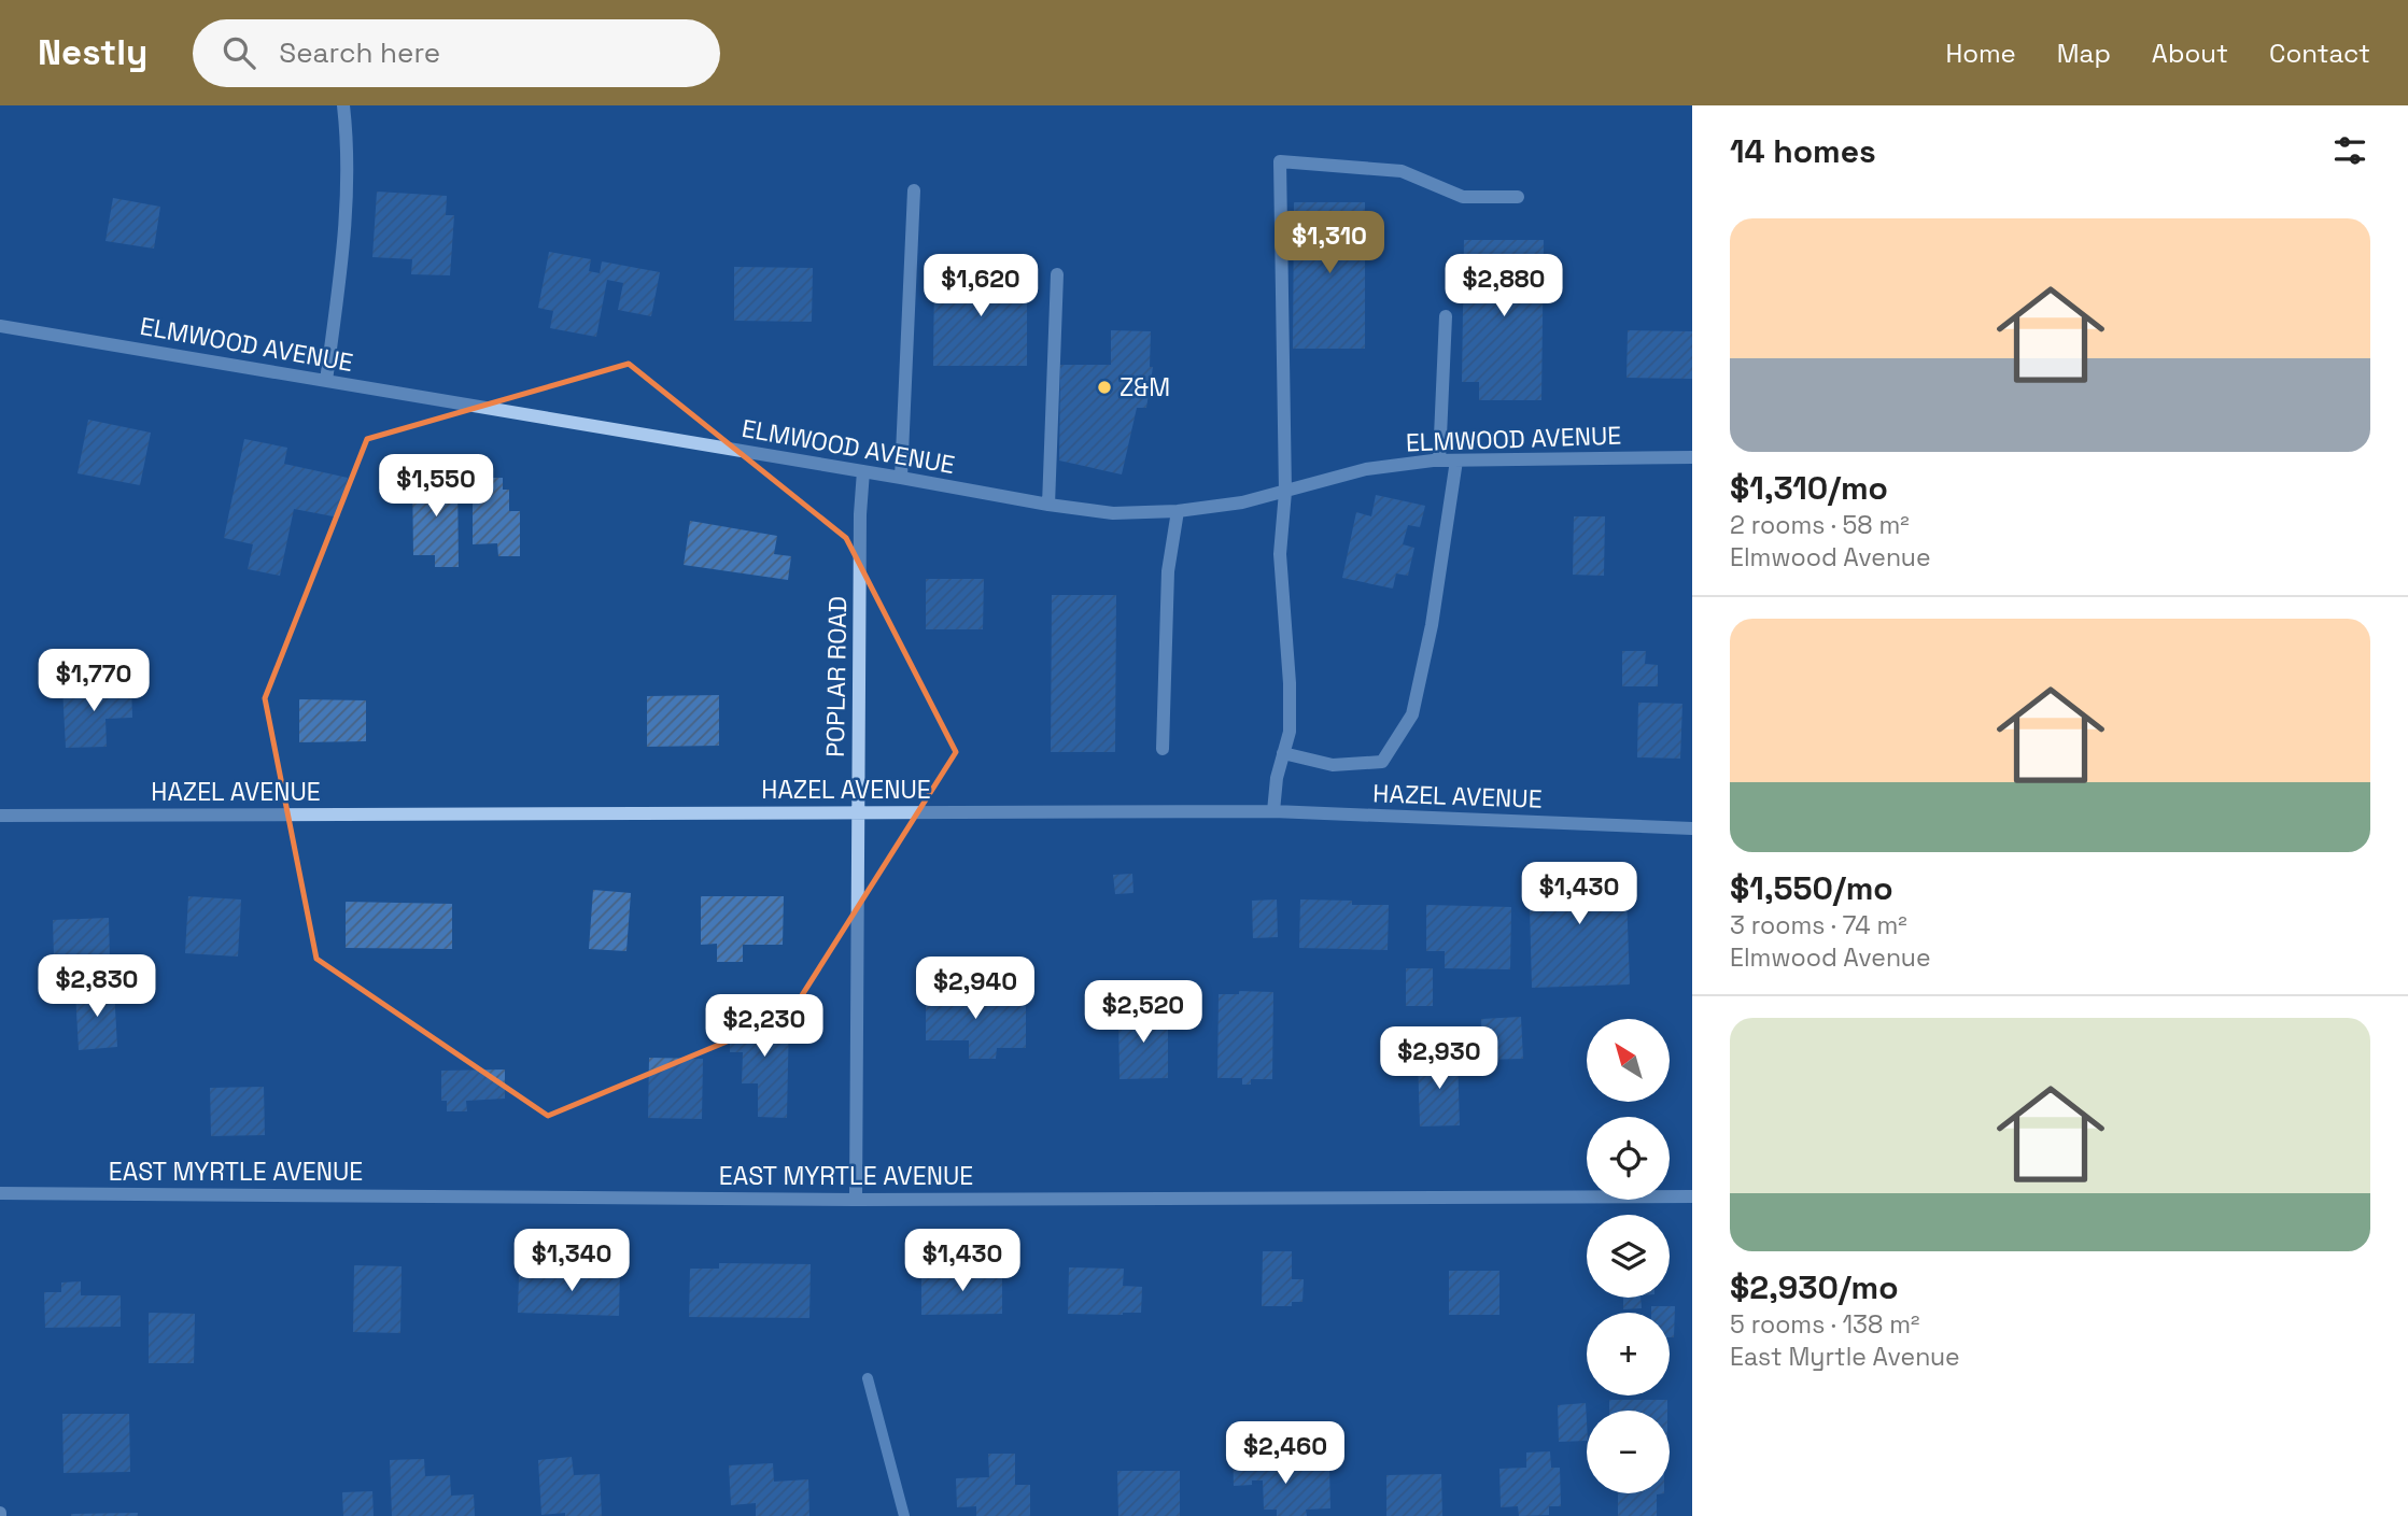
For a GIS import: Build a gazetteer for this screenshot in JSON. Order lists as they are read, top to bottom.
{
  "streets": {
    "street": [
      "ELMWOOD AVENUE",
      "POPLAR ROAD",
      "HAZEL AVENUE",
      "EAST MYRTLE AVENUE"
    ]
  },
  "crossings": [
    ["ELMWOOD AVENUE", "POPLAR ROAD"],
    ["POPLAR ROAD", "HAZEL AVENUE"],
    ["POPLAR ROAD", "EAST MYRTLE AVENUE"]
  ],
  "places": ["Z&M"],
  "north": "top left",
  "page": {
    "header": "Nestly",
    "search": "Search here",
    "nav": [
      "Home",
      "Map",
      "About",
      "Contact"
    ],
    "heading": "14 homes",
    "list": [
      {
        "name": "$1,310/mo",
        "note": "2 rooms · 58 m² · Elmwood Avenue"
      },
      {
        "name": "$1,550/mo",
        "note": "3 rooms · 74 m² · Elmwood Avenue"
      },
      {
        "name": "$2,930/mo",
        "note": "5 rooms · 138 m² · East Myrtle Avenue"
      }
    ],
    "price": [
      "$1,310",
      "$1,620",
      "$2,880",
      "$1,550",
      "$1,770",
      "$1,430",
      "$2,830",
      "$2,940",
      "$2,520",
      "$2,230",
      "$2,930",
      "$1,340",
      "$1,430",
      "$2,460"
    ],
    "map_buttons": ["+", "−"]
  }
}
